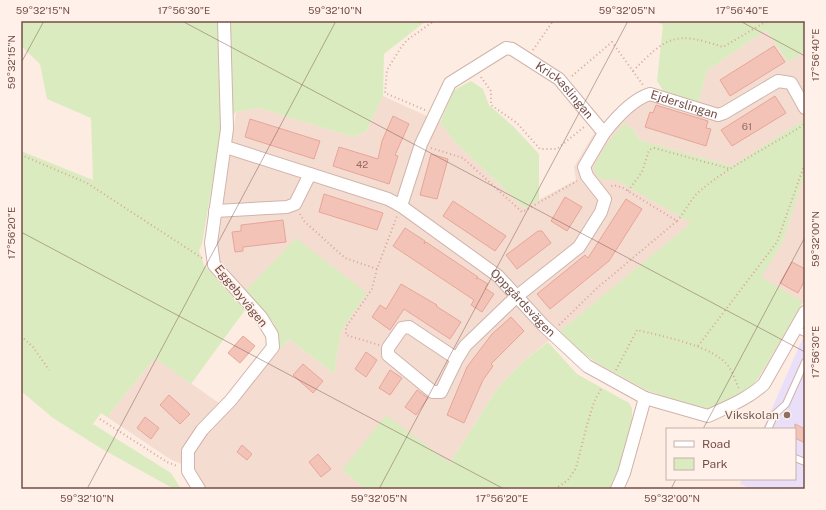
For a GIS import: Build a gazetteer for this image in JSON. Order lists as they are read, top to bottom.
{
  "streets": {
    "street": [
      "Krickaslingan",
      "Ejderslingan",
      "Eggebyvägen",
      "Oppgårdsvägen"
    ]
  },
  "crossings": [
    ["Krickaslingan", "Ejderslingan"],
    ["Krickaslingan", "Oppgårdsvägen"],
    ["Eggebyvägen", "Oppgårdsvägen"]
  ],
  "places": ["Vikskolan"],
  "house_numbers": ["61", "42"],
  "legend": ["Road", "Park"],
  "coordinates": [
    "59°32'15\"N",
    "17°56'30\"E",
    "59°32'10\"N",
    "59°32'05\"N",
    "17°56'40\"E",
    "17°56'20\"E",
    "59°32'00\"N"
  ]
}
